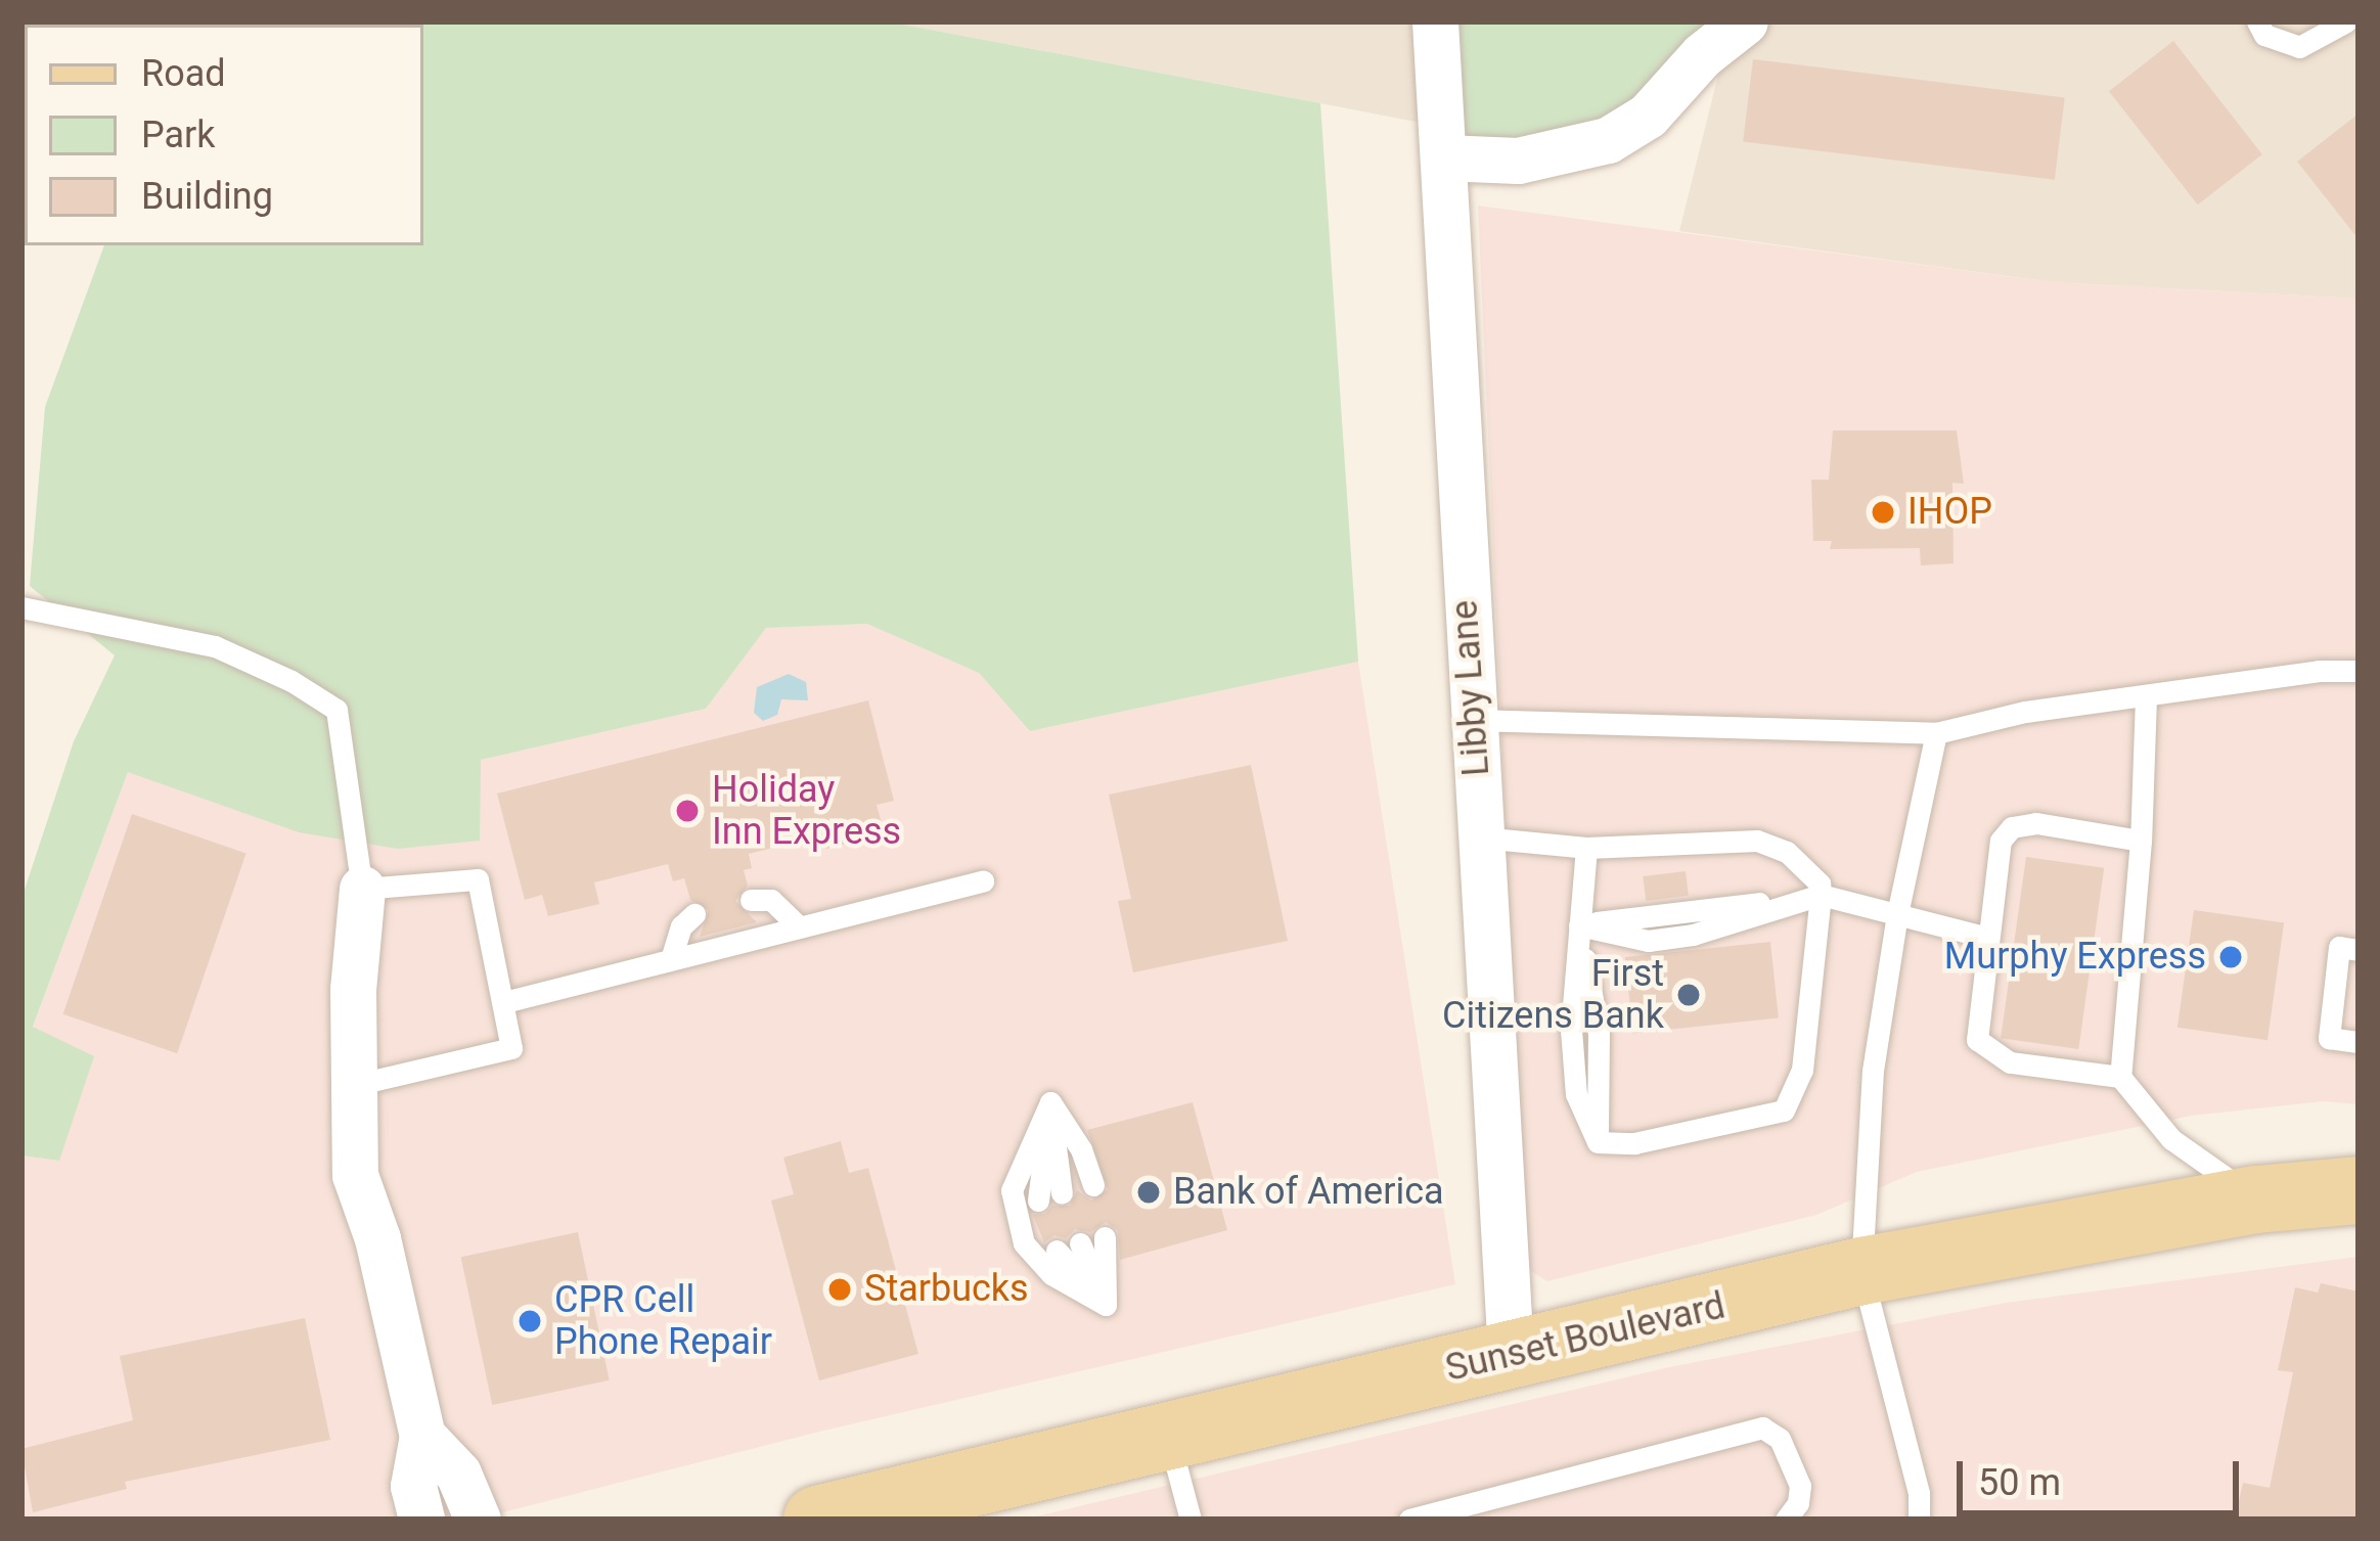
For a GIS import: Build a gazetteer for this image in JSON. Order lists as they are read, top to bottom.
{
  "streets": {
    "main road": ["Sunset Boulevard"],
    "street": ["Libby Lane"]
  },
  "crossings": [
    ["Libby Lane", "Sunset Boulevard"]
  ],
  "places": [
    "IHOP",
    "Holiday Inn Express",
    "Murphy Express",
    "First Citizens Bank",
    "Bank of America",
    "Starbucks",
    "CPR Cell Phone Repair"
  ],
  "legend": ["Road", "Park", "Building"],
  "scale_bar": "50 m"
}
